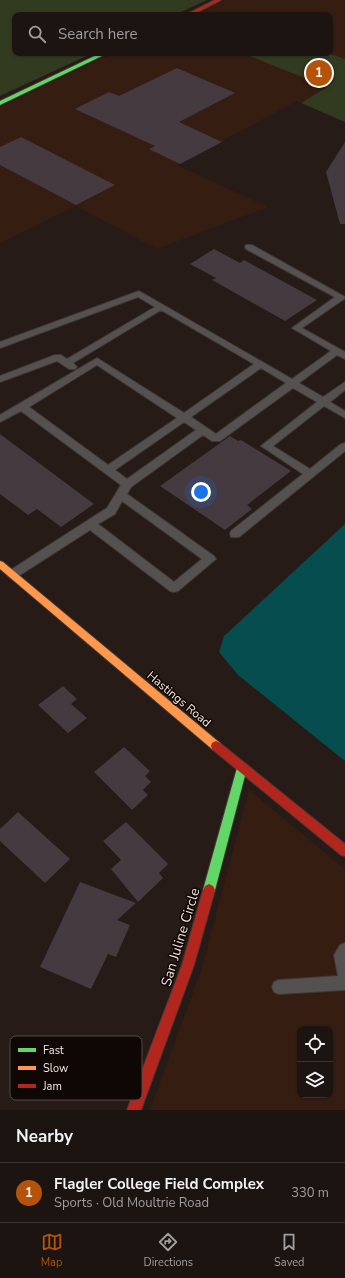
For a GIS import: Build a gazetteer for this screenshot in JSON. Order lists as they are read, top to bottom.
{
  "streets": {
    "street": ["Hastings Road", "San Juline Circle"]
  },
  "crossings": [
    ["Hastings Road", "San Juline Circle"]
  ],
  "legend": ["Fast", "Slow", "Jam"],
  "page": {
    "search": "Search here",
    "pins": "1",
    "heading": "Nearby",
    "list": [
      {
        "mark": "1",
        "name": "Flagler College Field Complex",
        "note": "Sports · Old Moultrie Road",
        "value": "330 m"
      }
    ],
    "nav": ["Map", "Directions", "Saved"]
  }
}
